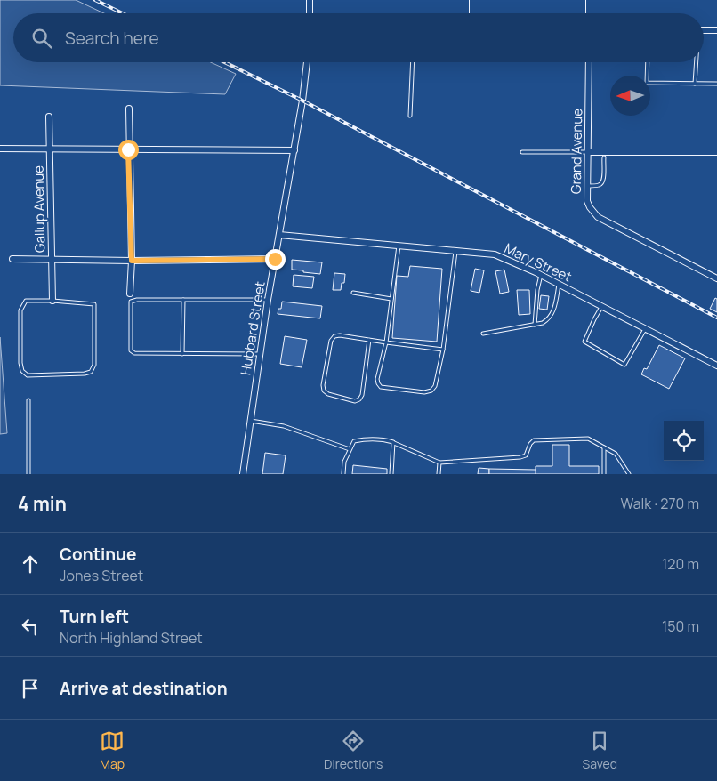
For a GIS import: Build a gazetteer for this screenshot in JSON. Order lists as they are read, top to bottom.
{
  "streets": {
    "street": [
      "Grand Avenue",
      "Gallup Avenue",
      "Mary Street",
      "Hubbard Street"
    ]
  },
  "crossings": [
    ["Mary Street", "Hubbard Street"]
  ],
  "north": "left",
  "page": {
    "search": "Search here",
    "heading": ["4 min", "Walk · 270 m"],
    "list": [
      ["Continue", "Jones Street", "120 m"],
      ["Turn left", "North Highland Street", "150 m"],
      "Arrive at destination"
    ],
    "nav": ["Map", "Directions", "Saved"]
  }
}
